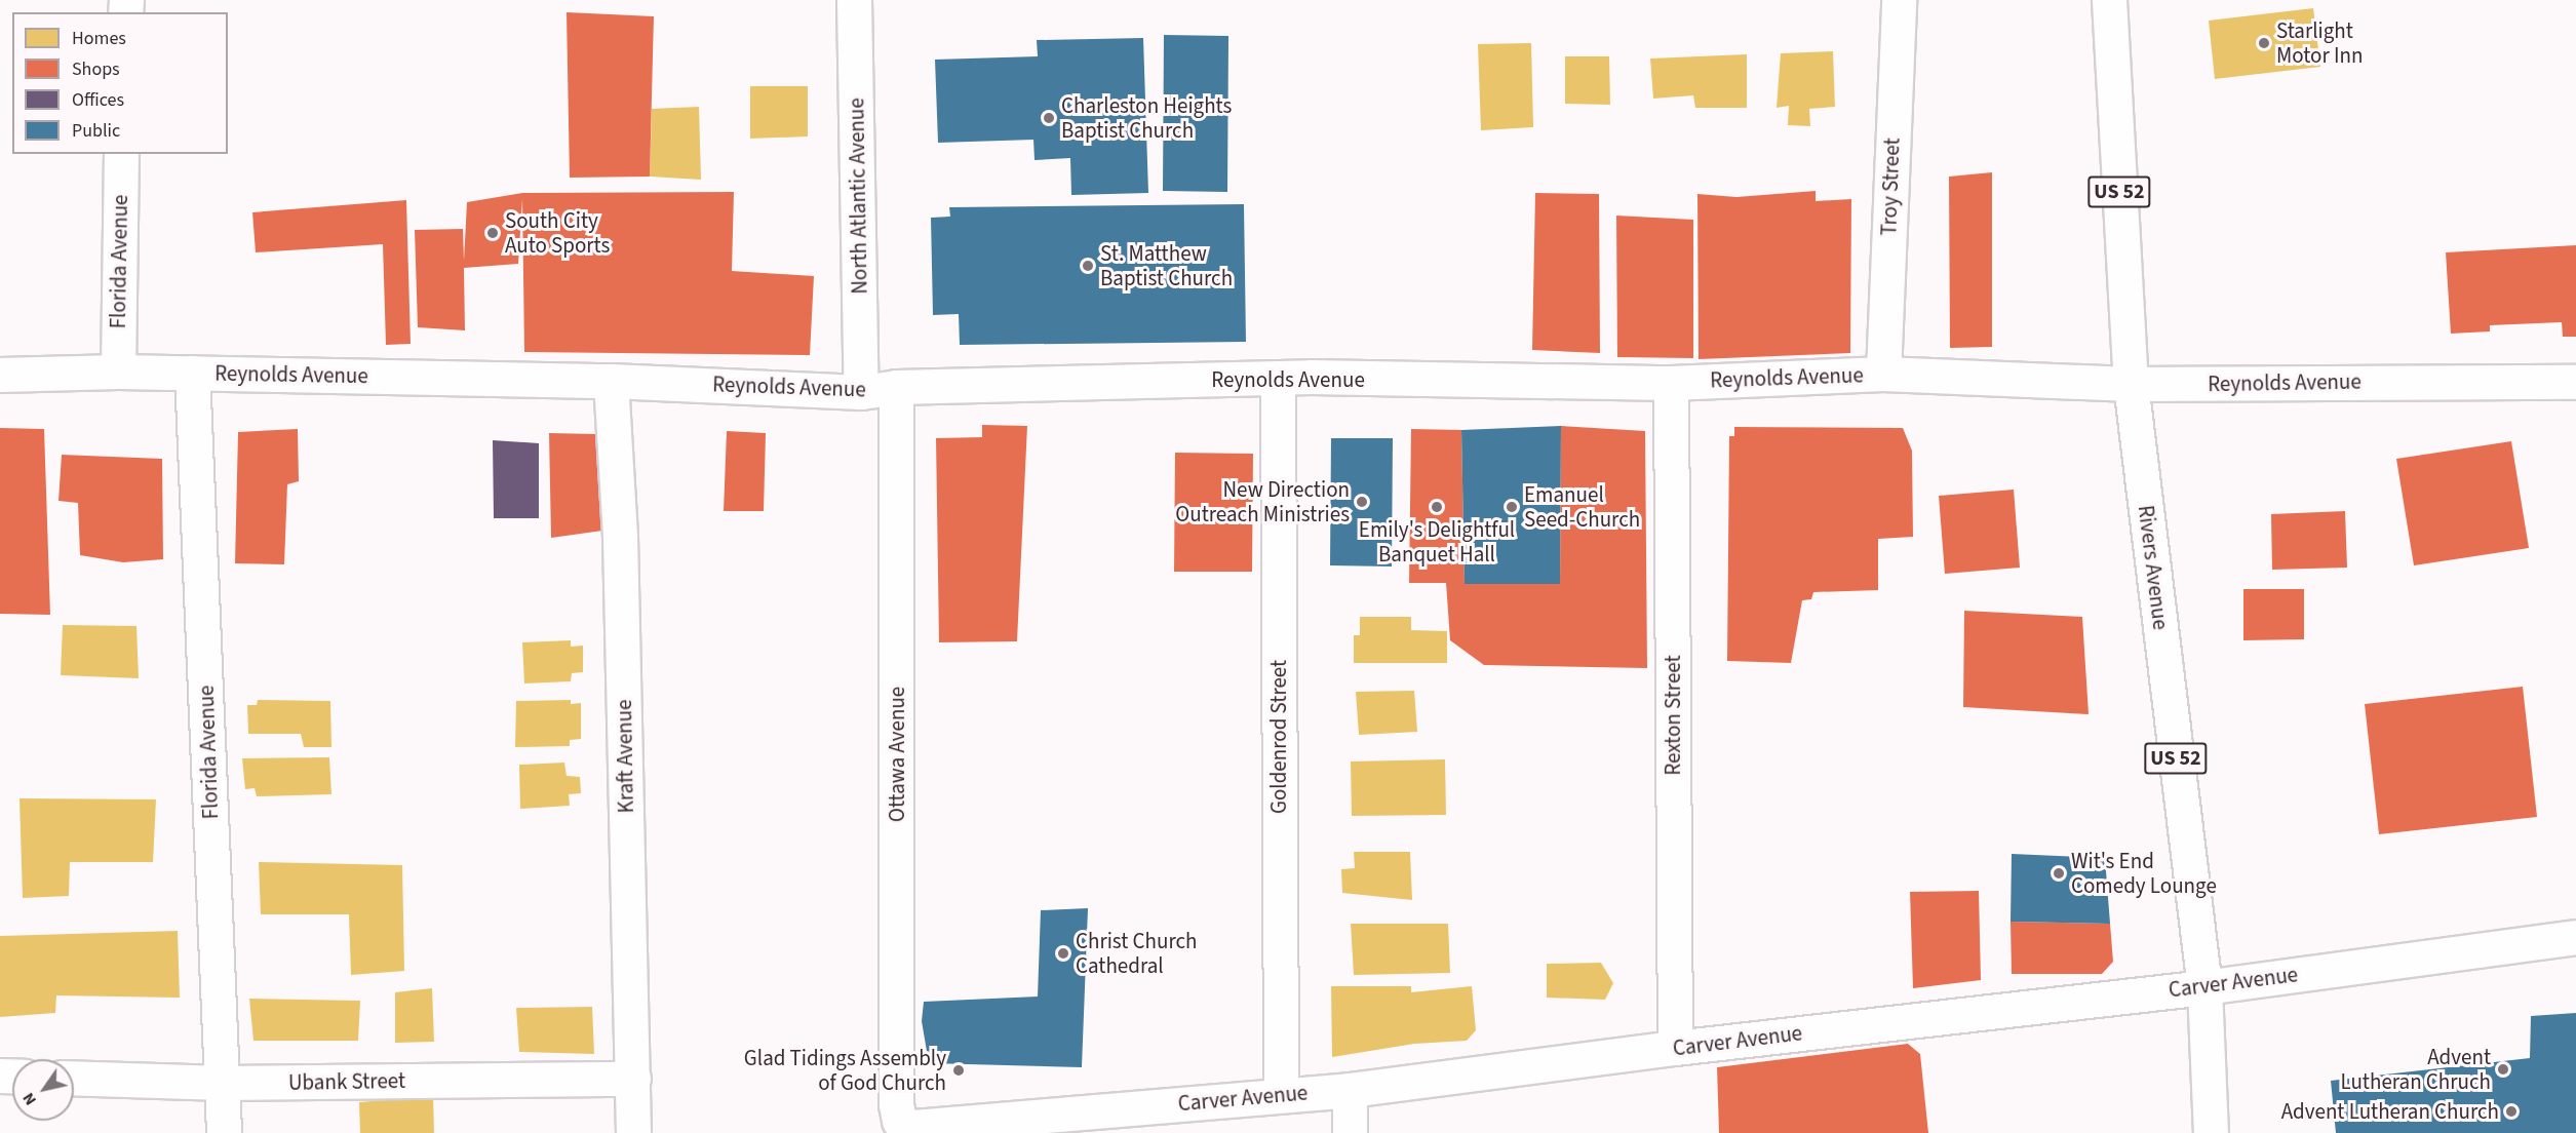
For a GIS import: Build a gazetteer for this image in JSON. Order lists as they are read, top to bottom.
{
  "streets": {
    "street": [
      "Troy Street",
      "US 52",
      "North Atlantic Avenue",
      "Florida Avenue",
      "Reynolds Avenue",
      "Rivers Avenue",
      "Rexton Street",
      "Goldenrod Street",
      "Ottawa Avenue",
      "Kraft Avenue",
      "Carver Avenue",
      "Ubank Street"
    ]
  },
  "crossings": [
    ["Troy Street", "Reynolds Avenue"],
    ["North Atlantic Avenue", "Reynolds Avenue"],
    ["Florida Avenue", "Reynolds Avenue"],
    ["Florida Avenue", "Ubank Street"],
    ["Reynolds Avenue", "Rivers Avenue"],
    ["Reynolds Avenue", "Rexton Street"],
    ["Reynolds Avenue", "Goldenrod Street"],
    ["Reynolds Avenue", "Ottawa Avenue"],
    ["Reynolds Avenue", "Kraft Avenue"],
    ["Rivers Avenue", "Carver Avenue"],
    ["Rexton Street", "Carver Avenue"],
    ["Goldenrod Street", "Carver Avenue"],
    ["Ottawa Avenue", "Carver Avenue"],
    ["Kraft Avenue", "Ubank Street"]
  ],
  "places": [
    "Starlight Motor Inn",
    "Charleston Heights Baptist Church",
    "South City Auto Sports",
    "St. Matthew Baptist Church",
    "New Direction Outreach Ministries",
    "Emily's Delightful Banquet Hall",
    "Emanuel Seed-Church",
    "Wit's End Comedy Lounge",
    "Christ Church Cathedral",
    "Advent Lutheran Chruch",
    "Glad Tidings Assembly of God Church",
    "Advent Lutheran Church"
  ],
  "legend": [
    "Homes",
    "Shops",
    "Offices",
    "Public"
  ],
  "north": "bottom left"
}
